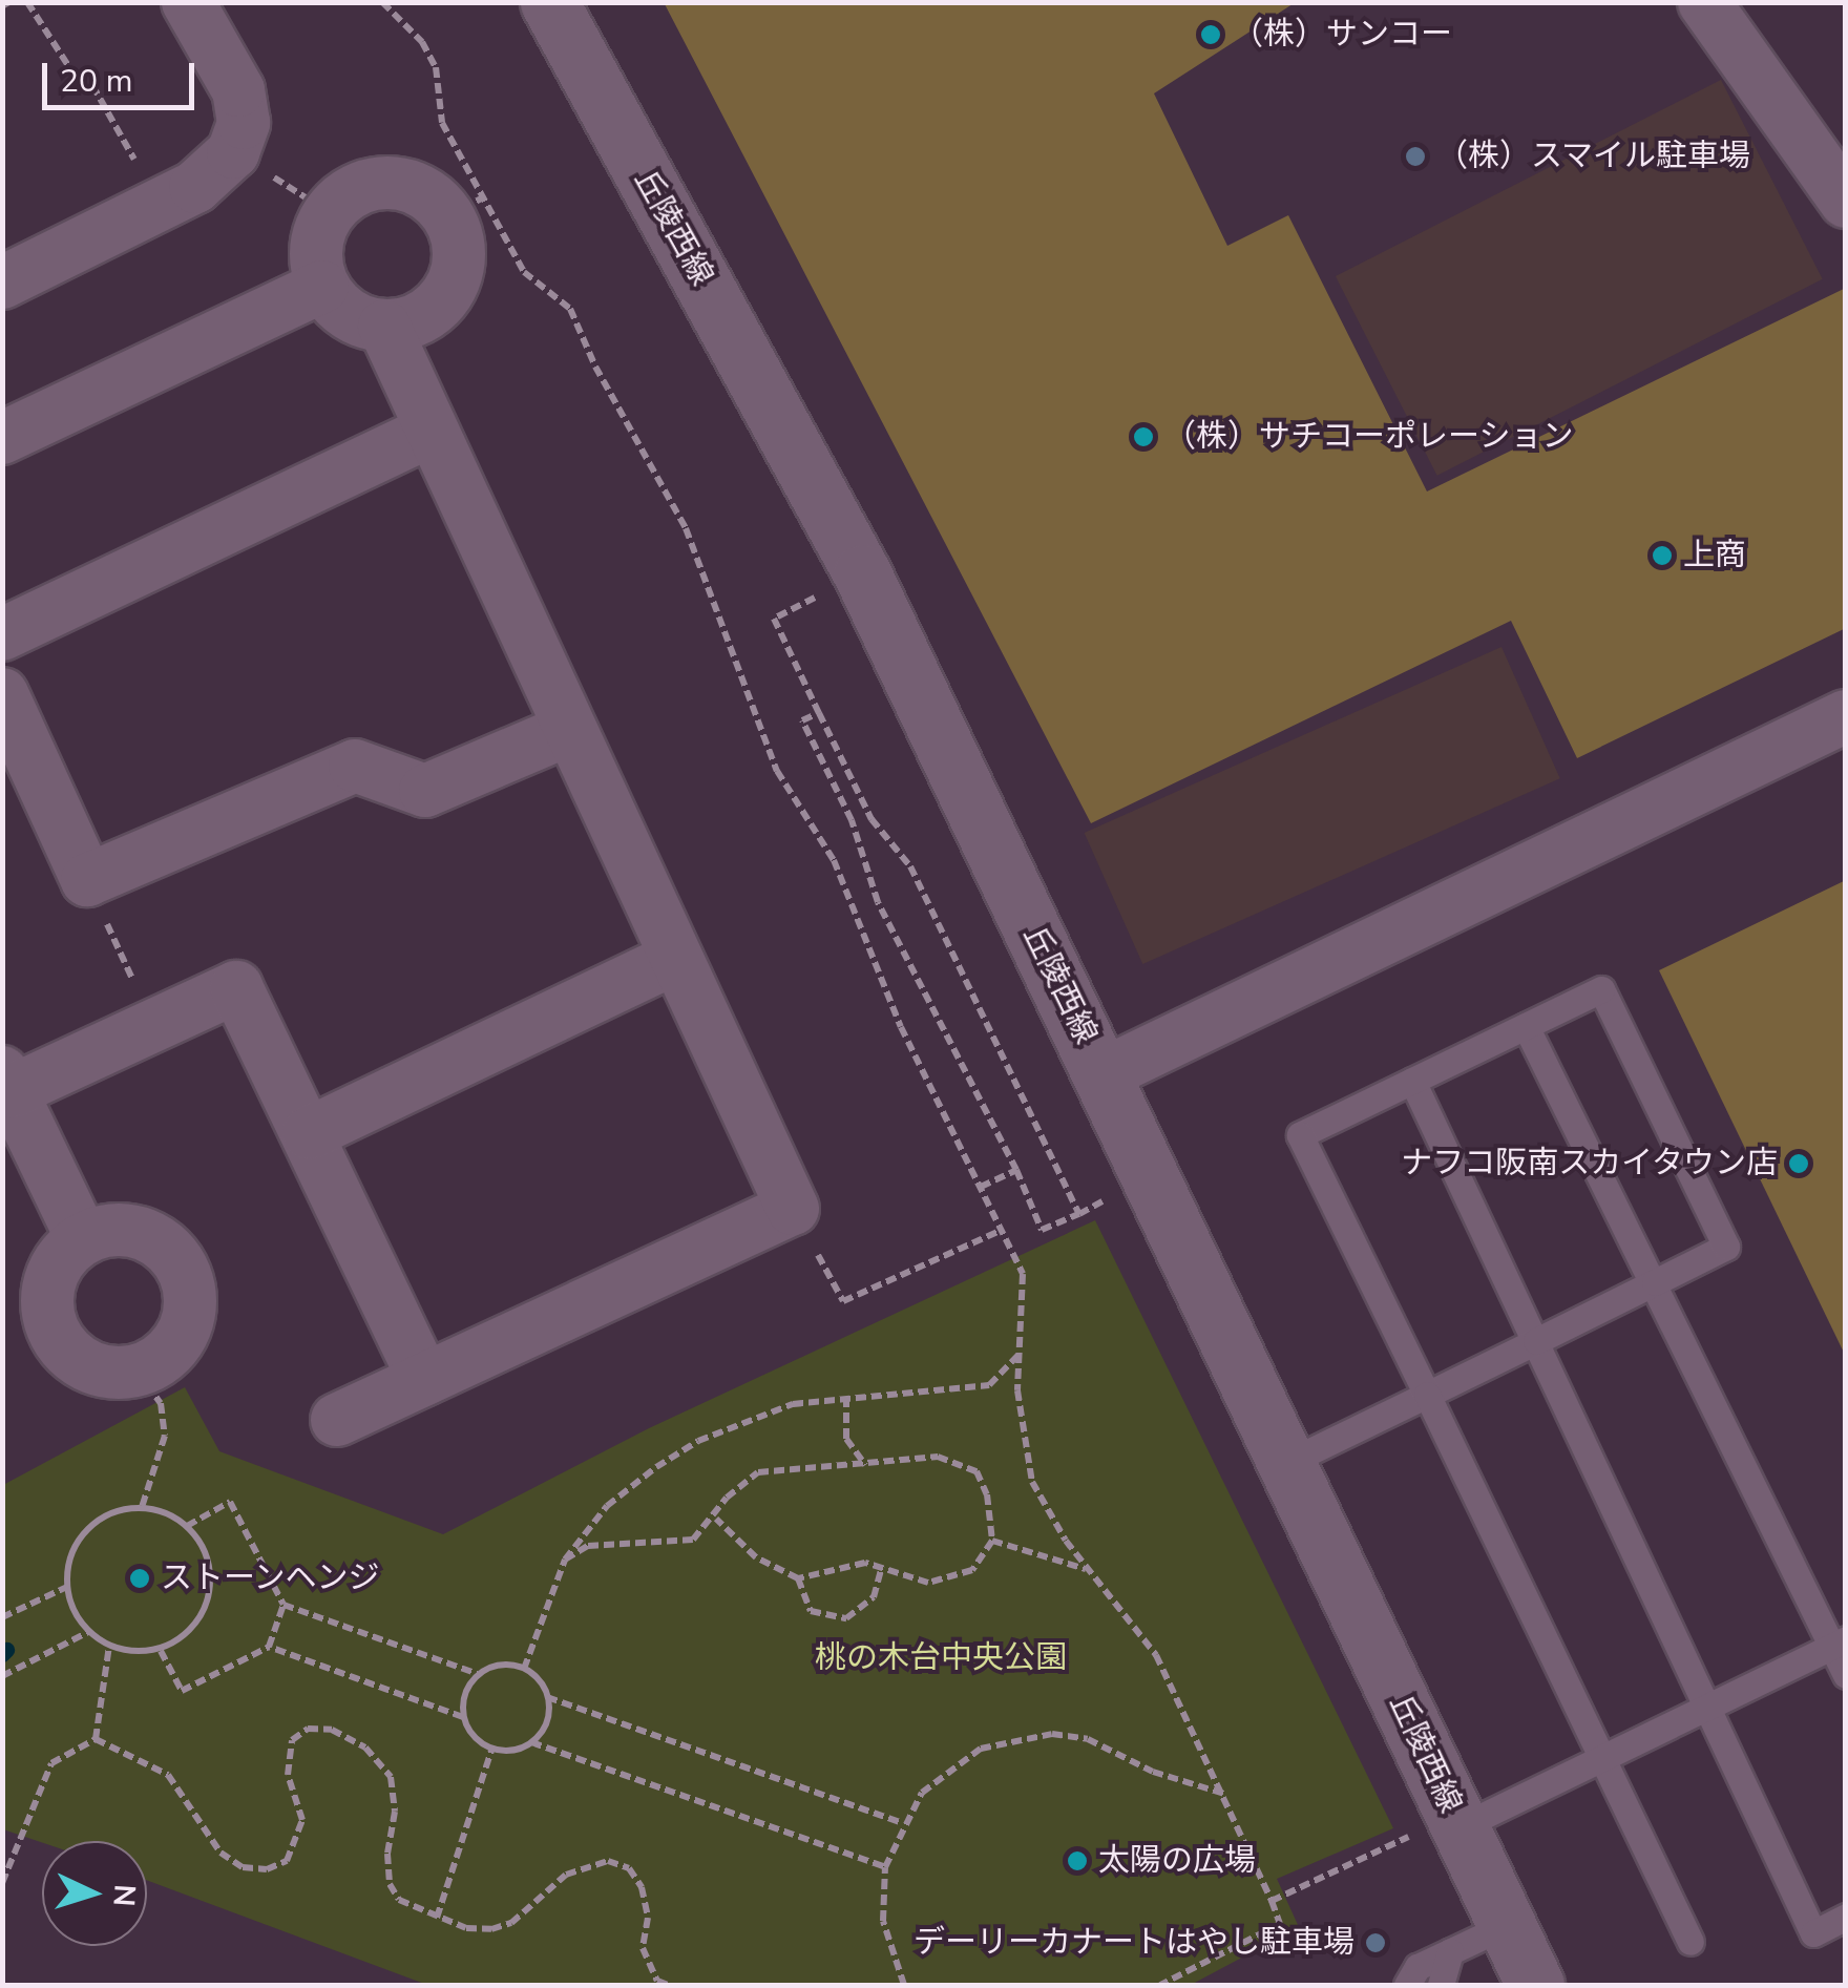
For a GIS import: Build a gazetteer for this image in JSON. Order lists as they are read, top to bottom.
{
  "streets": {
    "street": ["丘陵西線"]
  },
  "parks": ["桃の木台中央公園"],
  "places": [
    "（株）サンコー",
    "（株）スマイル駐車場",
    "（株）サチコーポレーション",
    "上商",
    "ナフコ阪南スカイタウン店",
    "ストーンヘンジ",
    "太陽の広場",
    "デーリーカナートはやし駐車場"
  ],
  "scale_bar": "20 m",
  "north": "right"
}
